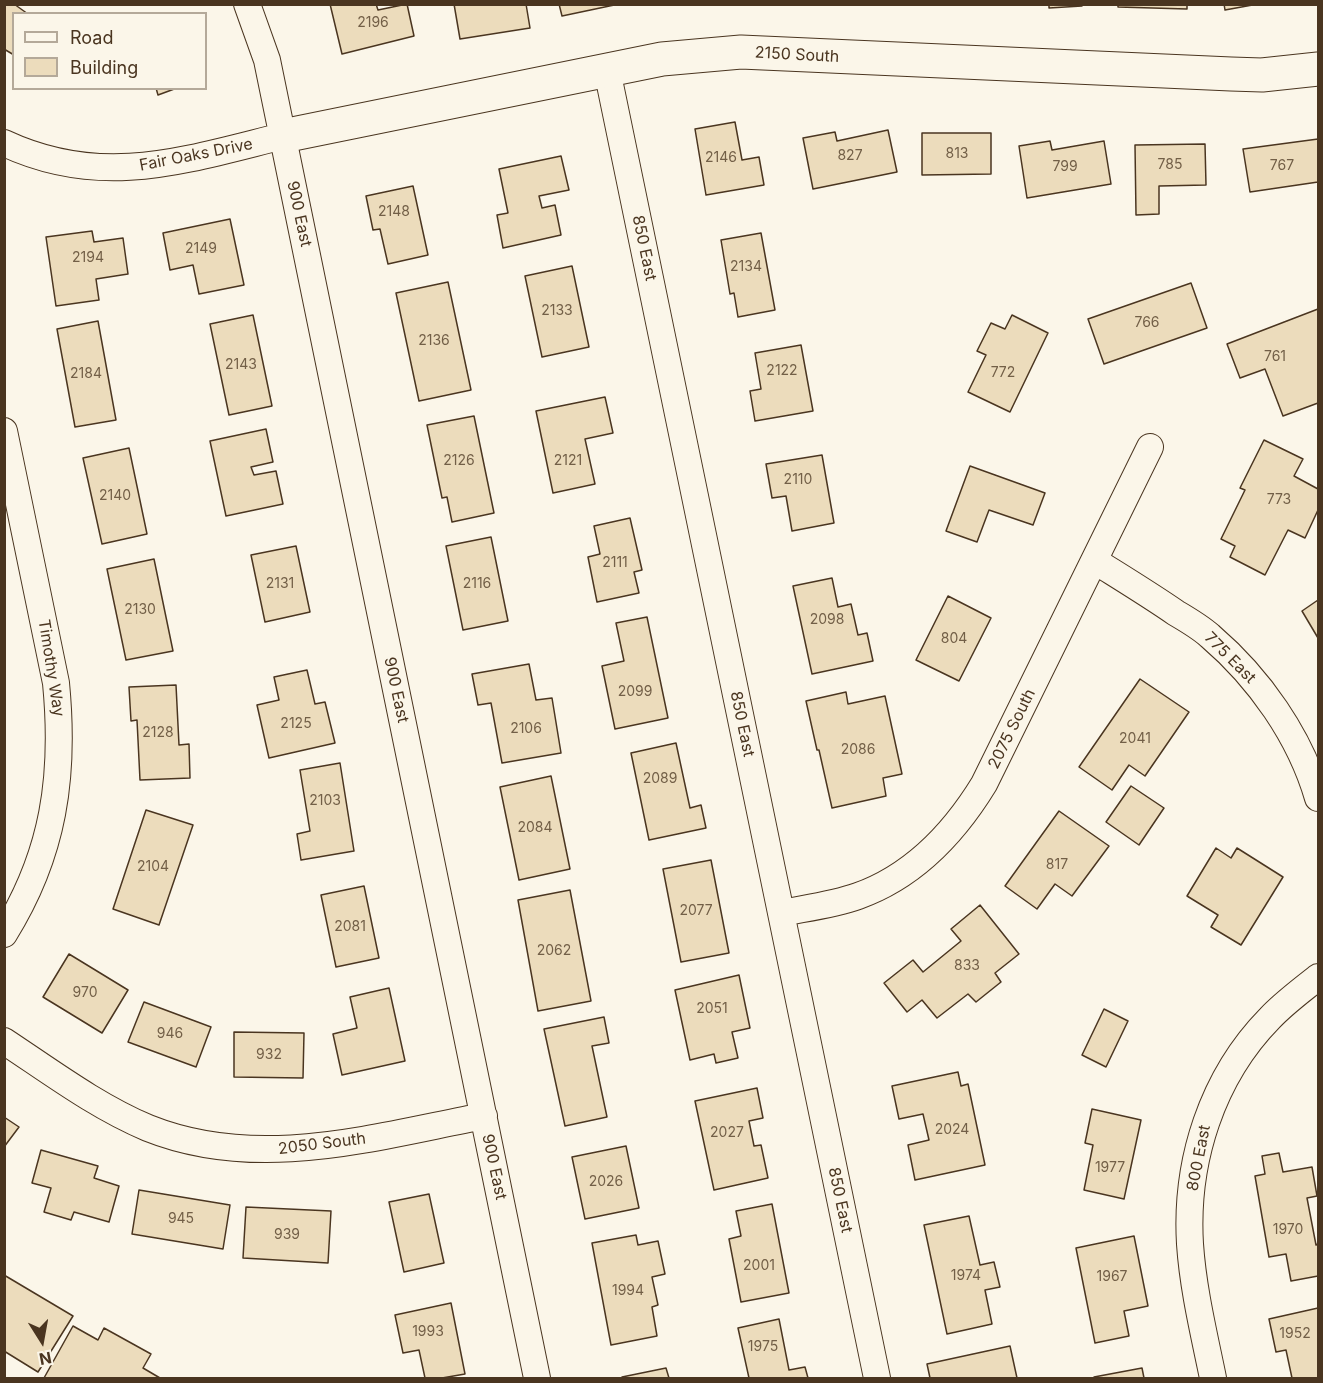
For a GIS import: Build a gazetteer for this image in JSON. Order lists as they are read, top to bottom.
{
  "streets": {
    "street": [
      "2150 South",
      "Fair Oaks Drive",
      "900 East",
      "850 East",
      "775 East",
      "Timothy Way",
      "2075 South",
      "2050 South",
      "800 East"
    ]
  },
  "crossings": [
    ["2150 South", "Fair Oaks Drive"],
    ["2150 South", "900 East"],
    ["2150 South", "850 East"],
    ["Fair Oaks Drive", "900 East"],
    ["900 East", "2050 South"],
    ["850 East", "2075 South"],
    ["775 East", "2075 South"]
  ],
  "house_numbers": [
    "2196",
    "813",
    "827",
    "2146",
    "785",
    "767",
    "799",
    "2148",
    "2149",
    "2194",
    "2134",
    "2133",
    "766",
    "2136",
    "761",
    "2143",
    "2122",
    "772",
    "2184",
    "2126",
    "2121",
    "2110",
    "2140",
    "773",
    "2111",
    "2131",
    "2116",
    "2130",
    "2098",
    "804",
    "2099",
    "2125",
    "2106",
    "2128",
    "2041",
    "2086",
    "2089",
    "2103",
    "2084",
    "817",
    "2104",
    "2077",
    "2081",
    "2062",
    "833",
    "970",
    "2051",
    "946",
    "932",
    "2024",
    "2027",
    "1977",
    "2026",
    "945",
    "1970",
    "939",
    "2001",
    "1974",
    "1967",
    "1994",
    "1993",
    "1952",
    "1975"
  ],
  "legend": ["Road", "Building"],
  "north": "bottom"
}
